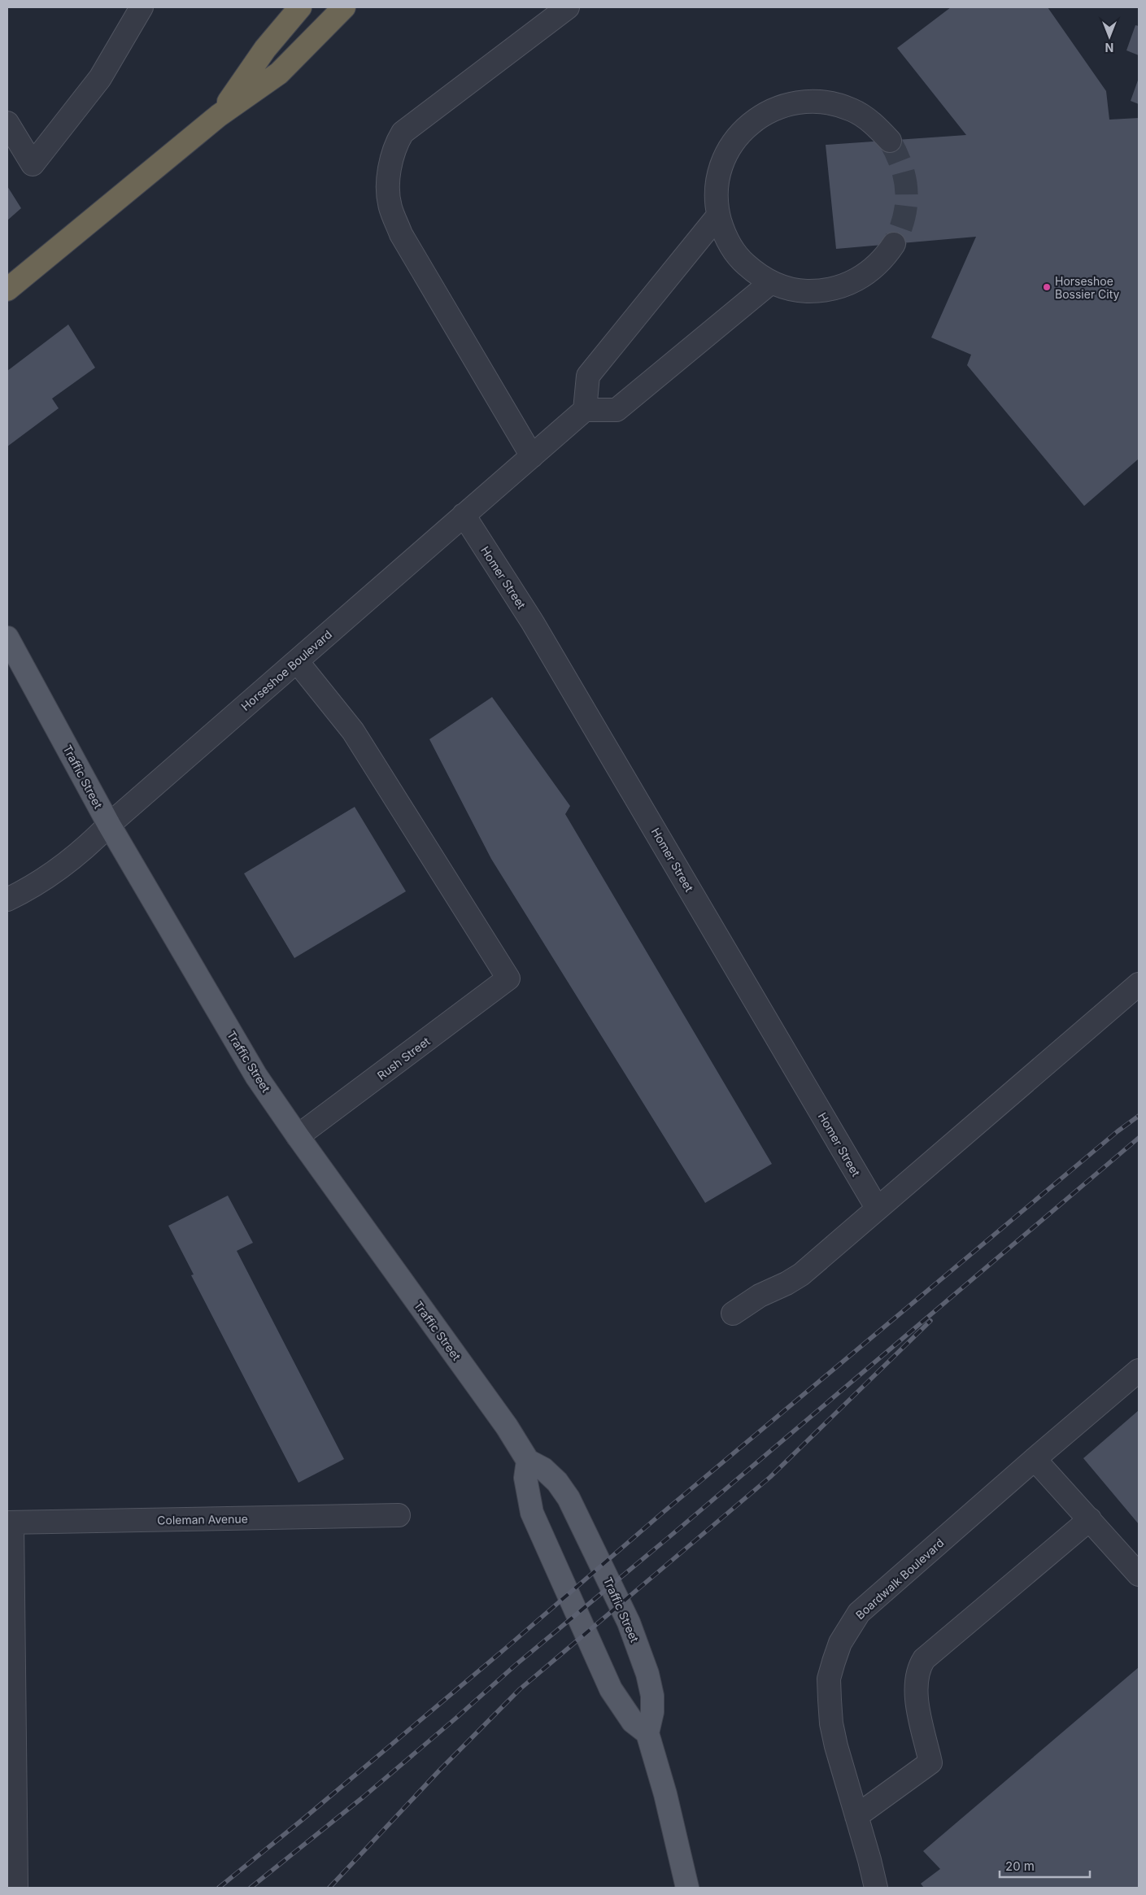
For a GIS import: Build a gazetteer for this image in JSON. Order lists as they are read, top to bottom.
{
  "streets": {
    "main road": ["Traffic Street"],
    "street": [
      "Homer Street",
      "Horseshoe Boulevard",
      "Rush Street",
      "Coleman Avenue",
      "Boardwalk Boulevard"
    ]
  },
  "crossings": [
    ["Homer Street", "Horseshoe Boulevard"],
    ["Horseshoe Boulevard", "Traffic Street"],
    ["Horseshoe Boulevard", "Rush Street"],
    ["Traffic Street", "Rush Street"]
  ],
  "places": ["Horseshoe Bossier City"],
  "scale_bar": "20 m",
  "north": "bottom"
}
